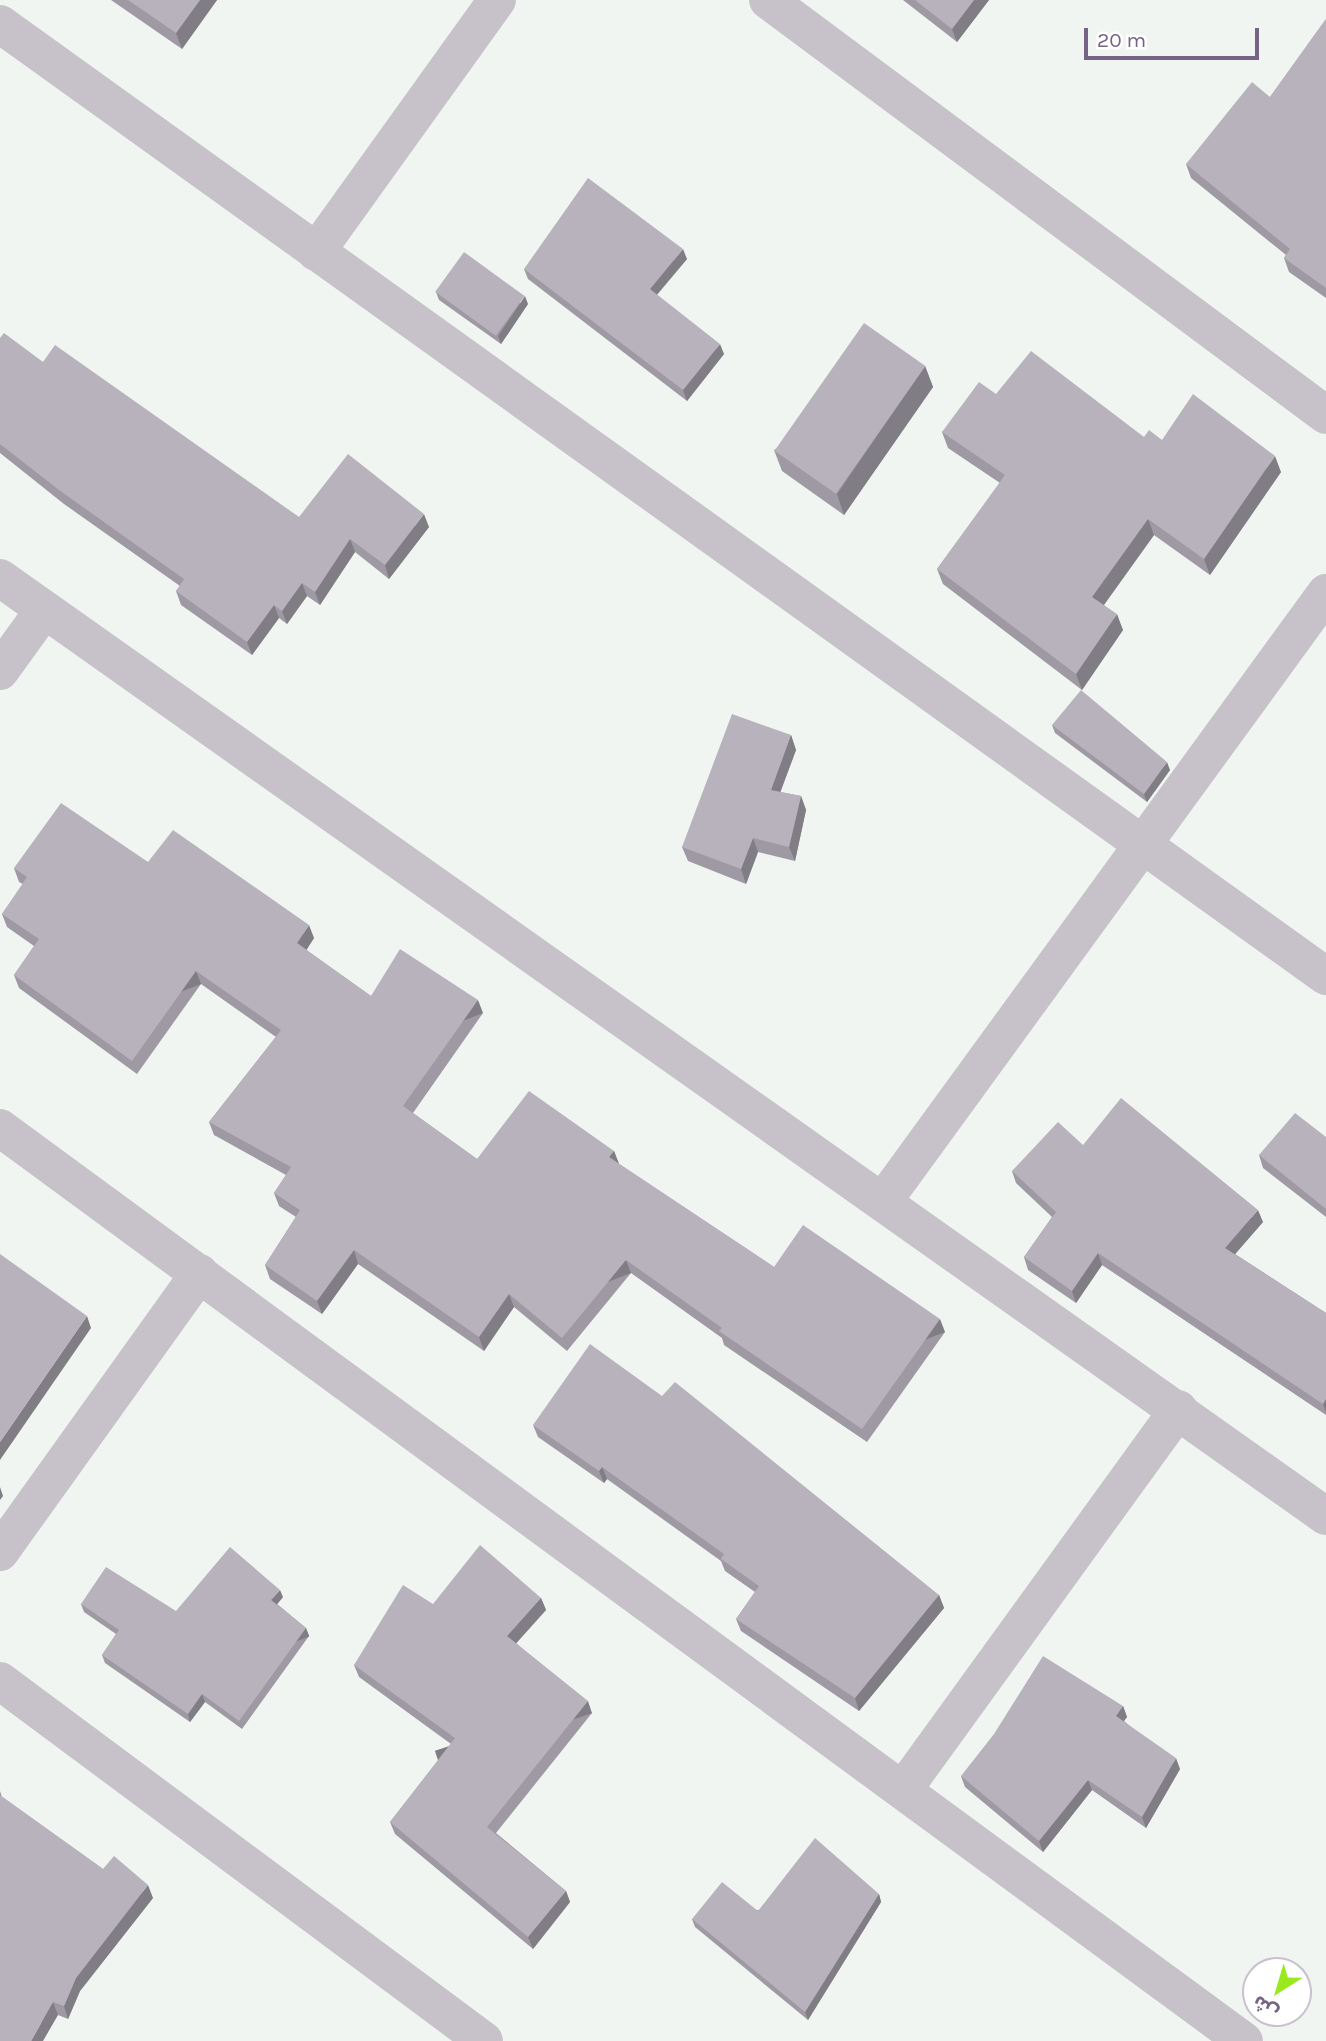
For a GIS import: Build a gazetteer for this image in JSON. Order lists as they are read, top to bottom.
{
  "scale_bar": "20 m",
  "north": "bottom left"
}
